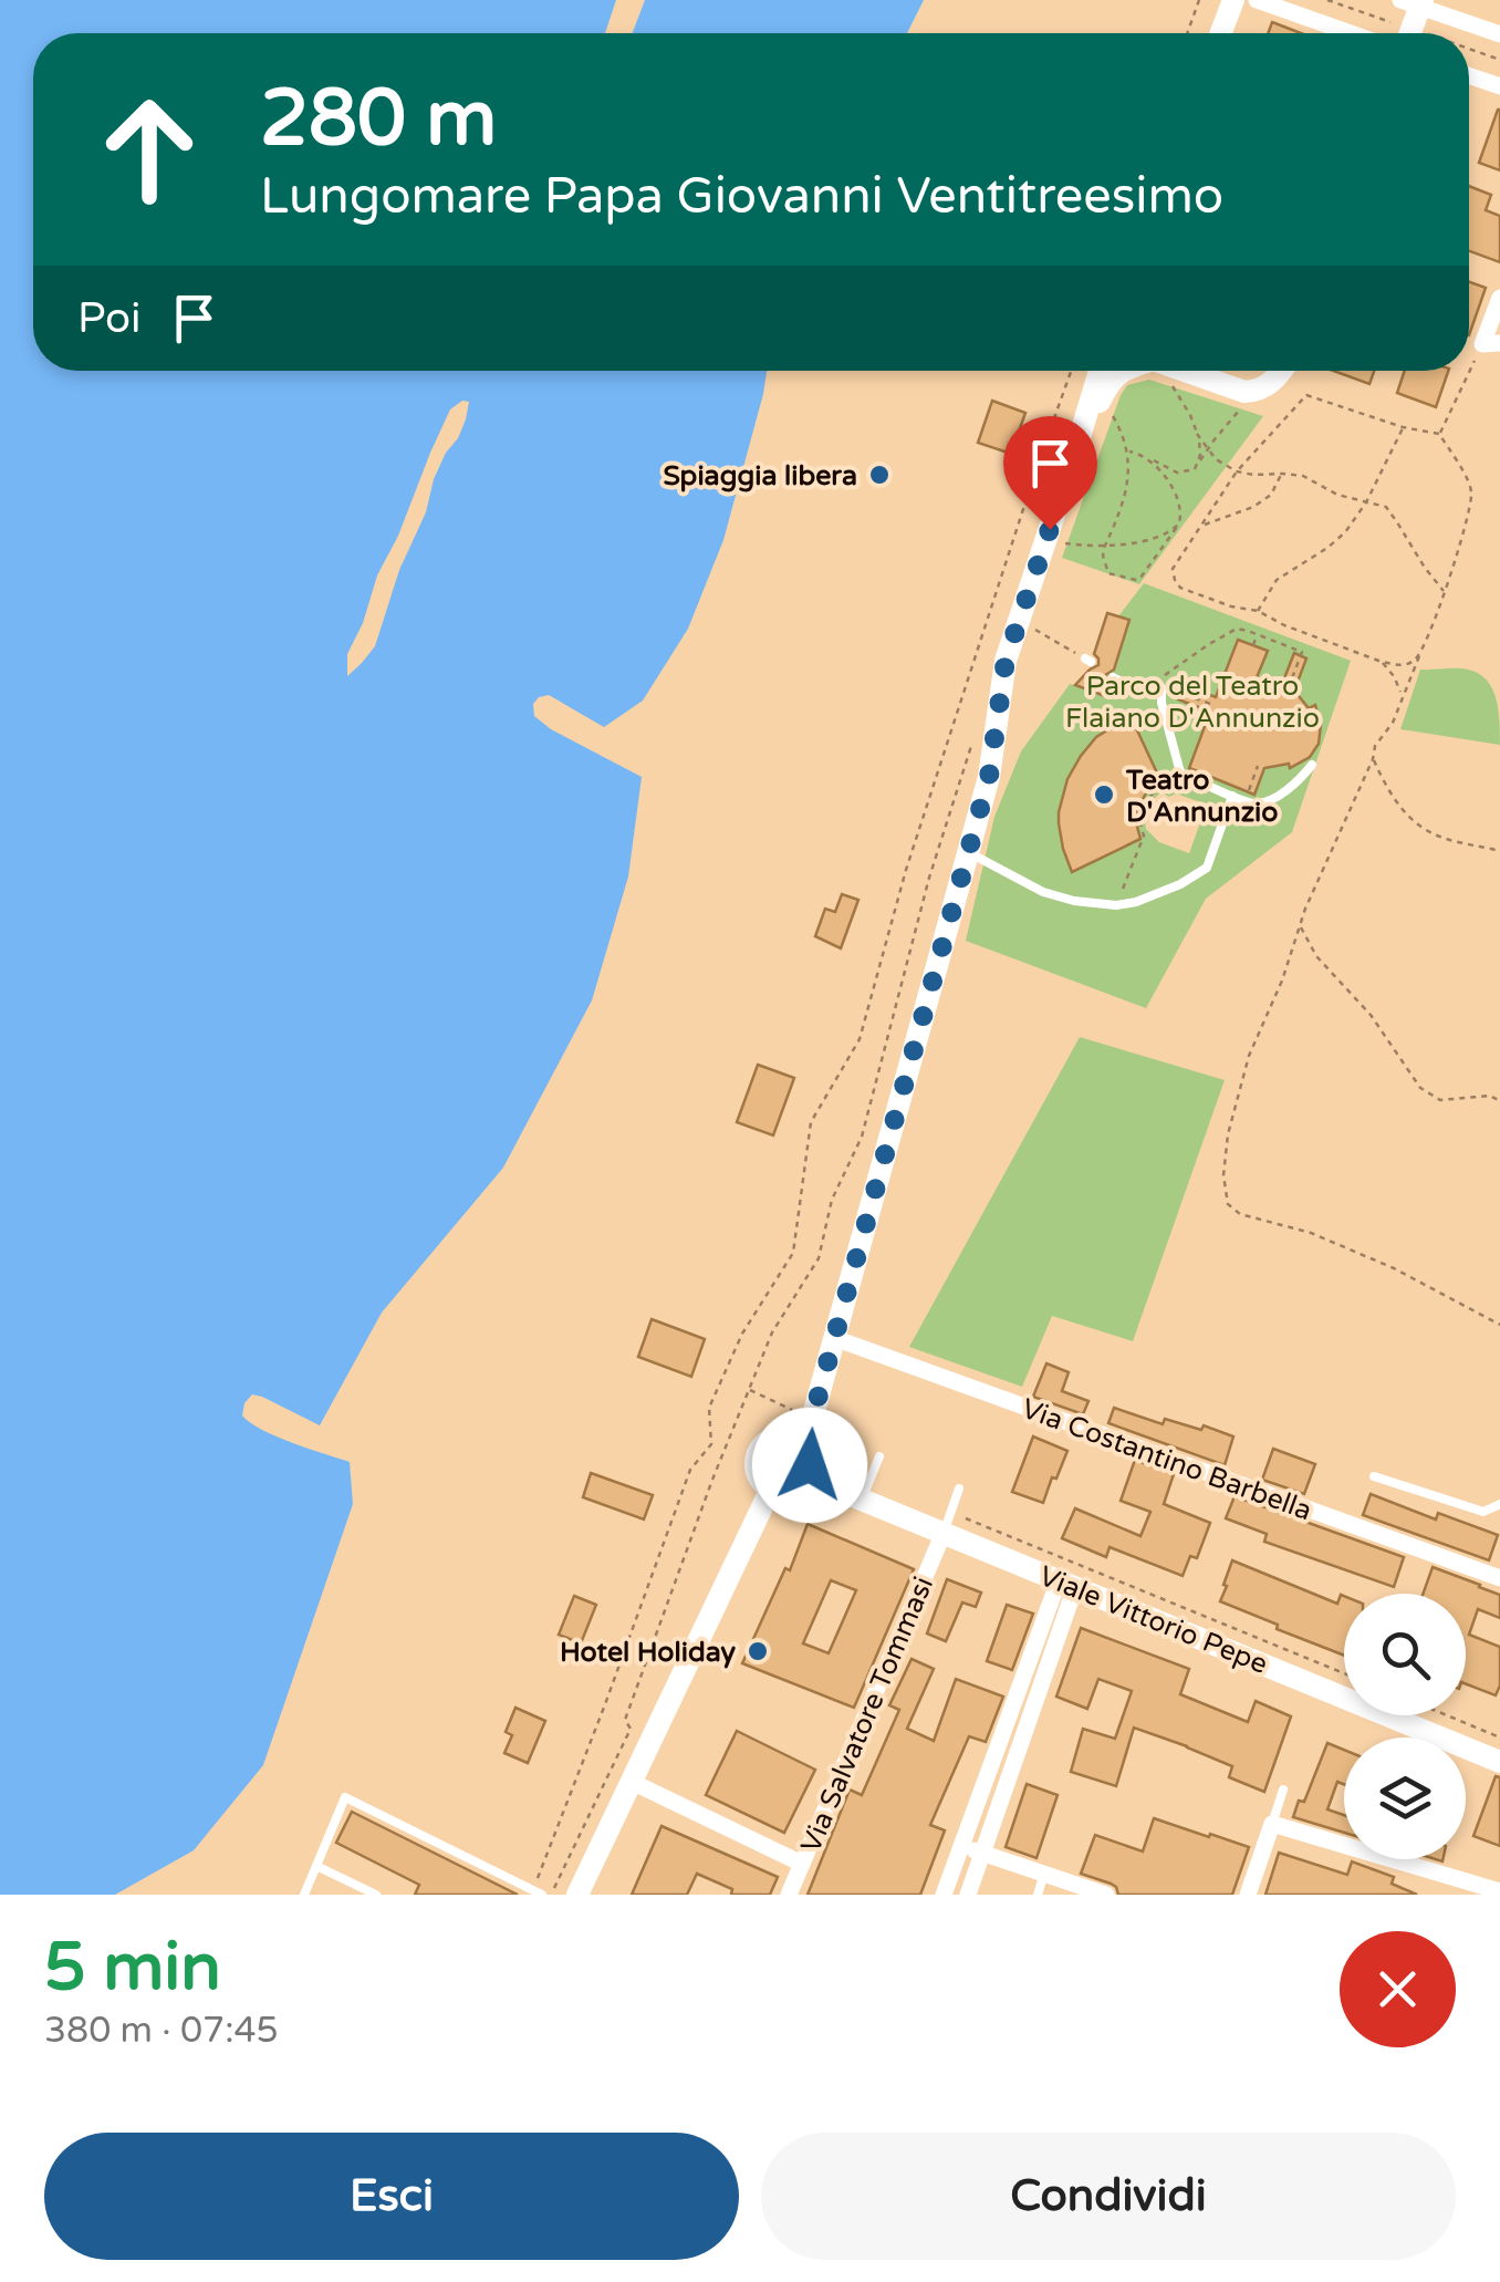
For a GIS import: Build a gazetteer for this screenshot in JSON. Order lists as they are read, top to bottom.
{
  "streets": {
    "street": ["Via Costantino Barbella", "Viale Vittorio Pepe", "Via Salvatore Tommasi"]
  },
  "crossings": [
    ["Viale Vittorio Pepe", "Via Salvatore Tommasi"]
  ],
  "parks": ["Parco del Teatro Flaiano D'Annunzio"],
  "places": ["Spiaggia libera", "Teatro D'Annunzio", "Hotel Holiday"],
  "page": {
    "turn": ["280 m", "Lungomare Papa Giovanni Ventitreesimo"],
    "then": "Poi",
    "heading": ["5 min", "380 m · 07:45"],
    "buttons": ["Esci", "Condividi"]
  }
}
